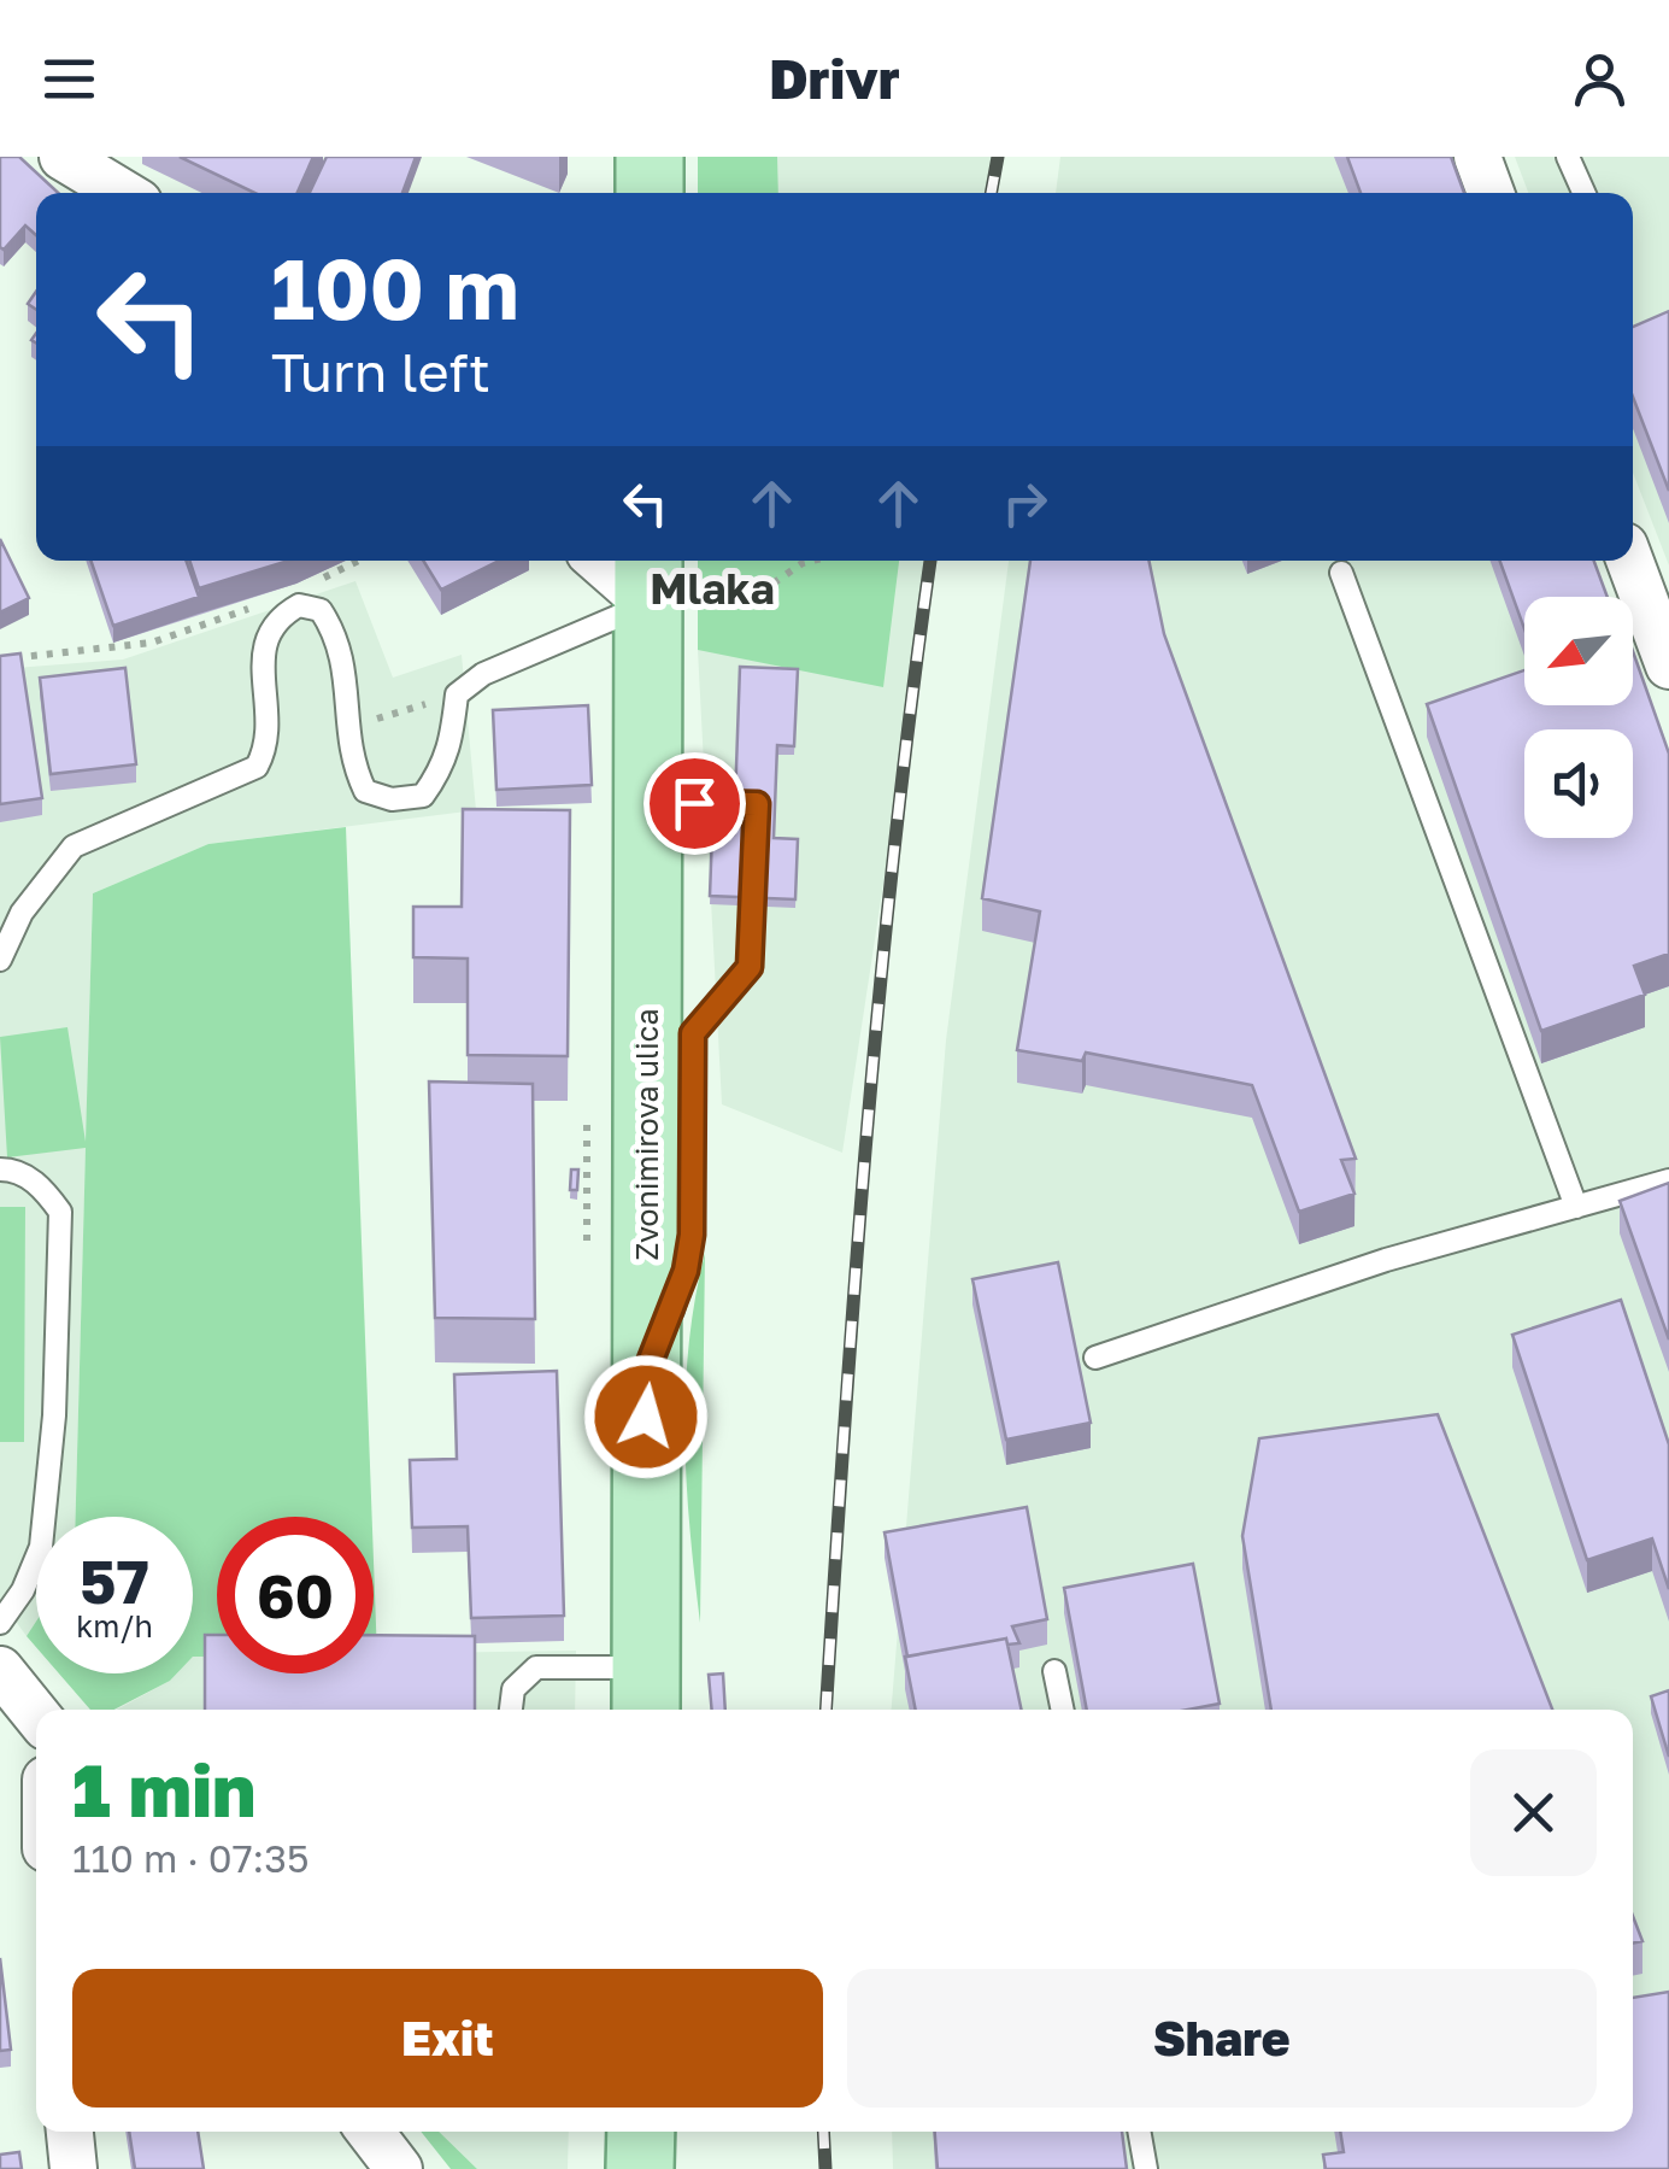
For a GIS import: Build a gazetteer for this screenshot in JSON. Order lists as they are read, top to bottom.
{
  "streets": {
    "main road": ["Zvonimirova ulica"]
  },
  "districts": ["Mlaka"],
  "north": "bottom left",
  "page": {
    "header": "Drivr",
    "turn": ["100 m", "Turn left"],
    "speed": "57 km/h",
    "limit": "60",
    "heading": ["1 min", "110 m · 07:35"],
    "buttons": ["Exit", "Share"]
  }
}
